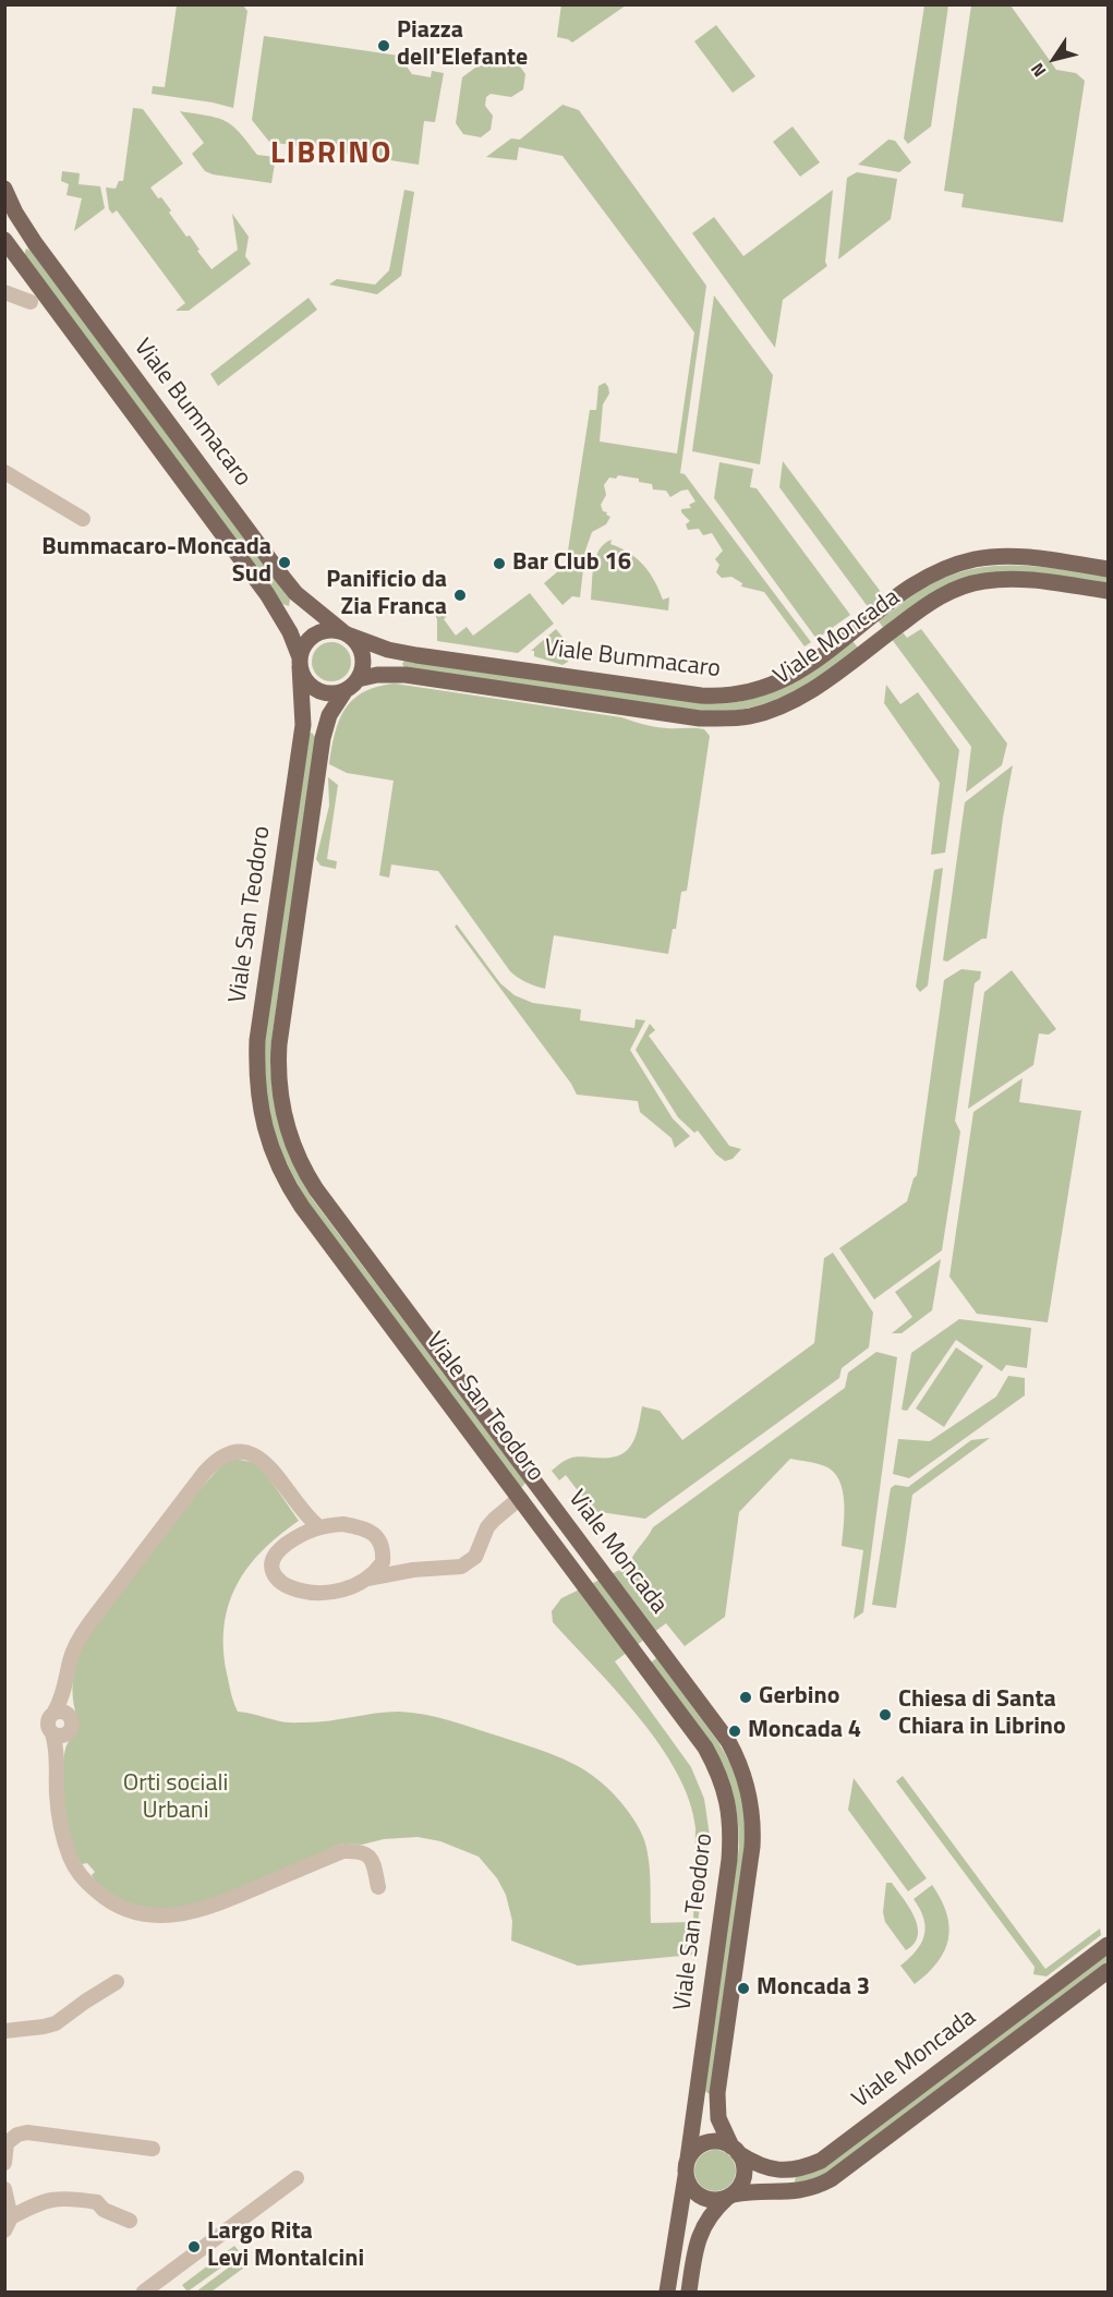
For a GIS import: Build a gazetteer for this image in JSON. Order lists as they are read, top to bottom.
{
  "streets": {
    "main road": ["Viale Bummacaro", "Viale Moncada", "Viale San Teodoro"]
  },
  "crossings": [
    ["Viale Bummacaro", "Viale Moncada"],
    ["Viale Bummacaro", "Viale San Teodoro"],
    ["Viale Moncada", "Viale San Teodoro"]
  ],
  "districts": ["LIBRINO"],
  "parks": ["Orti sociali Urbani"],
  "places": [
    "Piazza dell'Elefante",
    "Bummacaro-Moncada Sud",
    "Bar Club 16",
    "Panificio da Zia Franca",
    "Gerbino",
    "Chiesa di Santa Chiara in Librino",
    "Moncada 4",
    "Moncada 3",
    "Largo Rita Levi Montalcini"
  ],
  "north": "bottom left"
}
